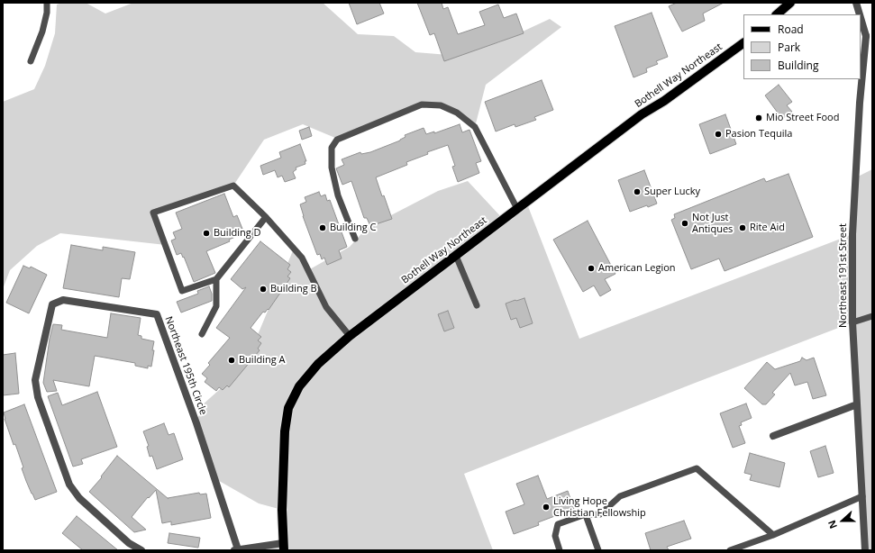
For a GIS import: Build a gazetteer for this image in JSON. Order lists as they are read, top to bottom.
{
  "streets": {
    "main road": ["Bothell Way Northeast"],
    "street": ["Northeast 191st Street", "Northeast 195th Circle"]
  },
  "crossings": [
    ["Bothell Way Northeast", "Northeast 195th Circle"]
  ],
  "places": [
    "Mio Street Food",
    "Pasion Tequila",
    "Super Lucky",
    "Not Just Antiques",
    "Building C",
    "Rite Aid",
    "Building D",
    "American Legion",
    "Building B",
    "Building A",
    "Living Hope Christian Fellowship"
  ],
  "legend": ["Road", "Park", "Building"],
  "north": "left"
}
